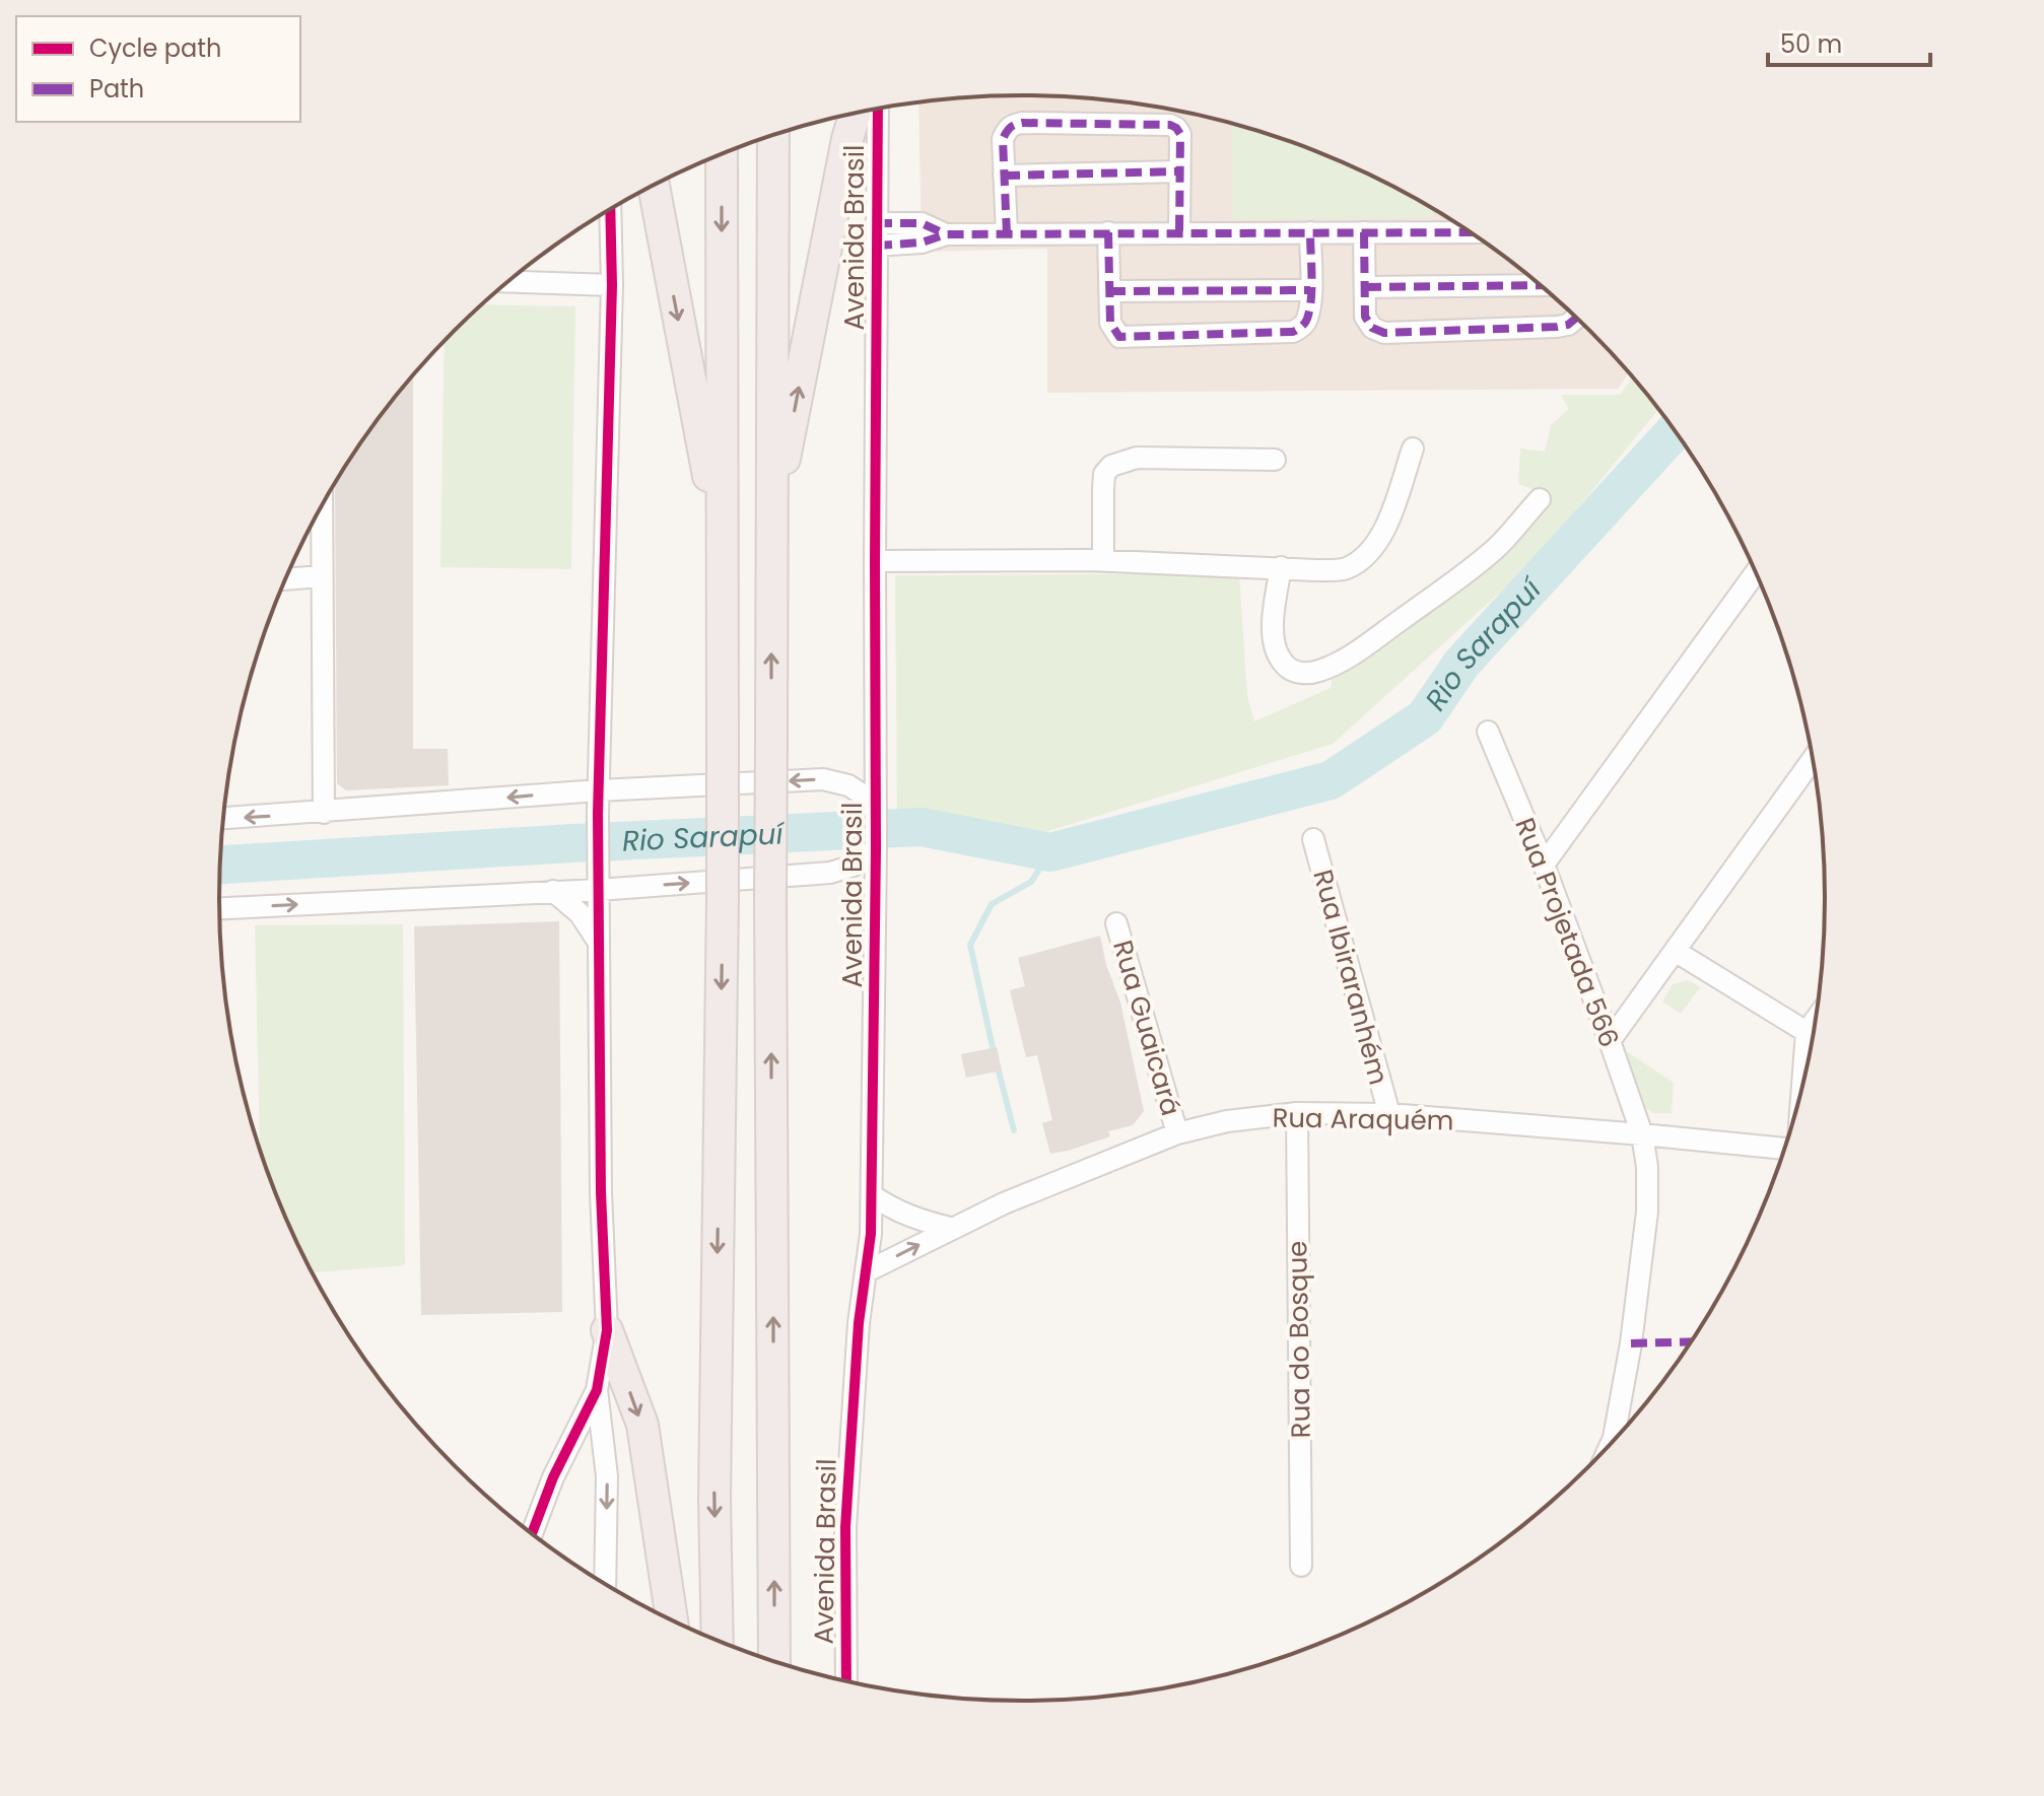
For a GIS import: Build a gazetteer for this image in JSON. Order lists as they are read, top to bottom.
{
  "streets": {
    "highway": ["Avenida Brasil"],
    "street": [
      "Rua Projetada 566",
      "Rua Ibiraranhém",
      "Rua Guaicará",
      "Rua Araquém",
      "Rua do Bosque"
    ]
  },
  "crossings": [
    ["Avenida Brasil", "Rua Araquém"],
    ["Rua Projetada 566", "Rua Araquém"],
    ["Rua Ibiraranhém", "Rua Araquém"],
    ["Rua Guaicará", "Rua Araquém"],
    ["Rua Araquém", "Rua do Bosque"]
  ],
  "water": ["Rio Sarapuí"],
  "legend": ["Cycle path", "Path"],
  "scale_bar": "50 m"
}
